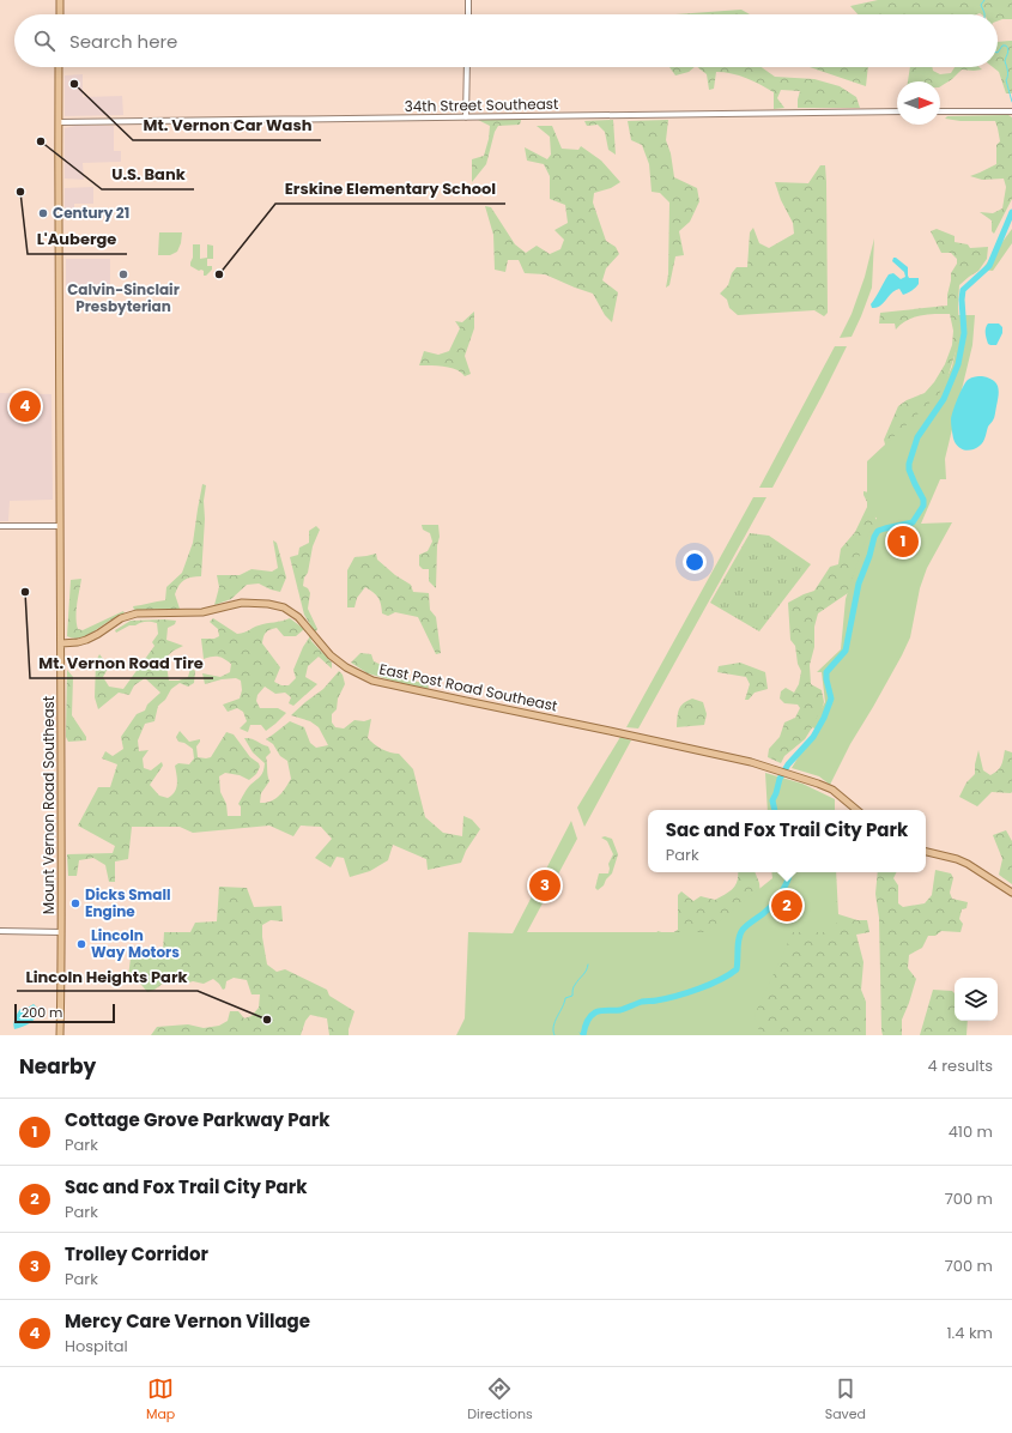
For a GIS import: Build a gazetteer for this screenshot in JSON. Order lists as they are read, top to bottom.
{
  "streets": {
    "main road": ["East Post Road Southeast", "Mount Vernon Road Southeast"],
    "street": ["34th Street Southeast"]
  },
  "crossings": [
    ["34th Street Southeast", "Mount Vernon Road Southeast"],
    ["East Post Road Southeast", "Mount Vernon Road Southeast"]
  ],
  "places": [
    "Mt. Vernon Car Wash",
    "U.S. Bank",
    "L'Auberge",
    "Century 21",
    "Calvin-Sinclair Presbyterian",
    "Erskine Elementary School",
    "Mt. Vernon Road Tire",
    "Dicks Small Engine",
    "Lincoln Way Motors",
    "Lincoln Heights Park"
  ],
  "scale_bar": "200 m",
  "north": "right",
  "page": {
    "search": "Search here",
    "pins": [
      "4",
      "1",
      "3",
      "2"
    ],
    "popup": ["Sac and Fox Trail City Park", "Park"],
    "scale": "200 m",
    "heading": ["Nearby", "4 results"],
    "list": [
      {
        "mark": "1",
        "name": "Cottage Grove Parkway Park",
        "note": "Park",
        "value": "410 m"
      },
      {
        "mark": "2",
        "name": "Sac and Fox Trail City Park",
        "note": "Park",
        "value": "700 m"
      },
      {
        "mark": "3",
        "name": "Trolley Corridor",
        "note": "Park",
        "value": "700 m"
      },
      {
        "mark": "4",
        "name": "Mercy Care Vernon Village",
        "note": "Hospital",
        "value": "1.4 km"
      }
    ],
    "nav": ["Map", "Directions", "Saved"]
  }
}
